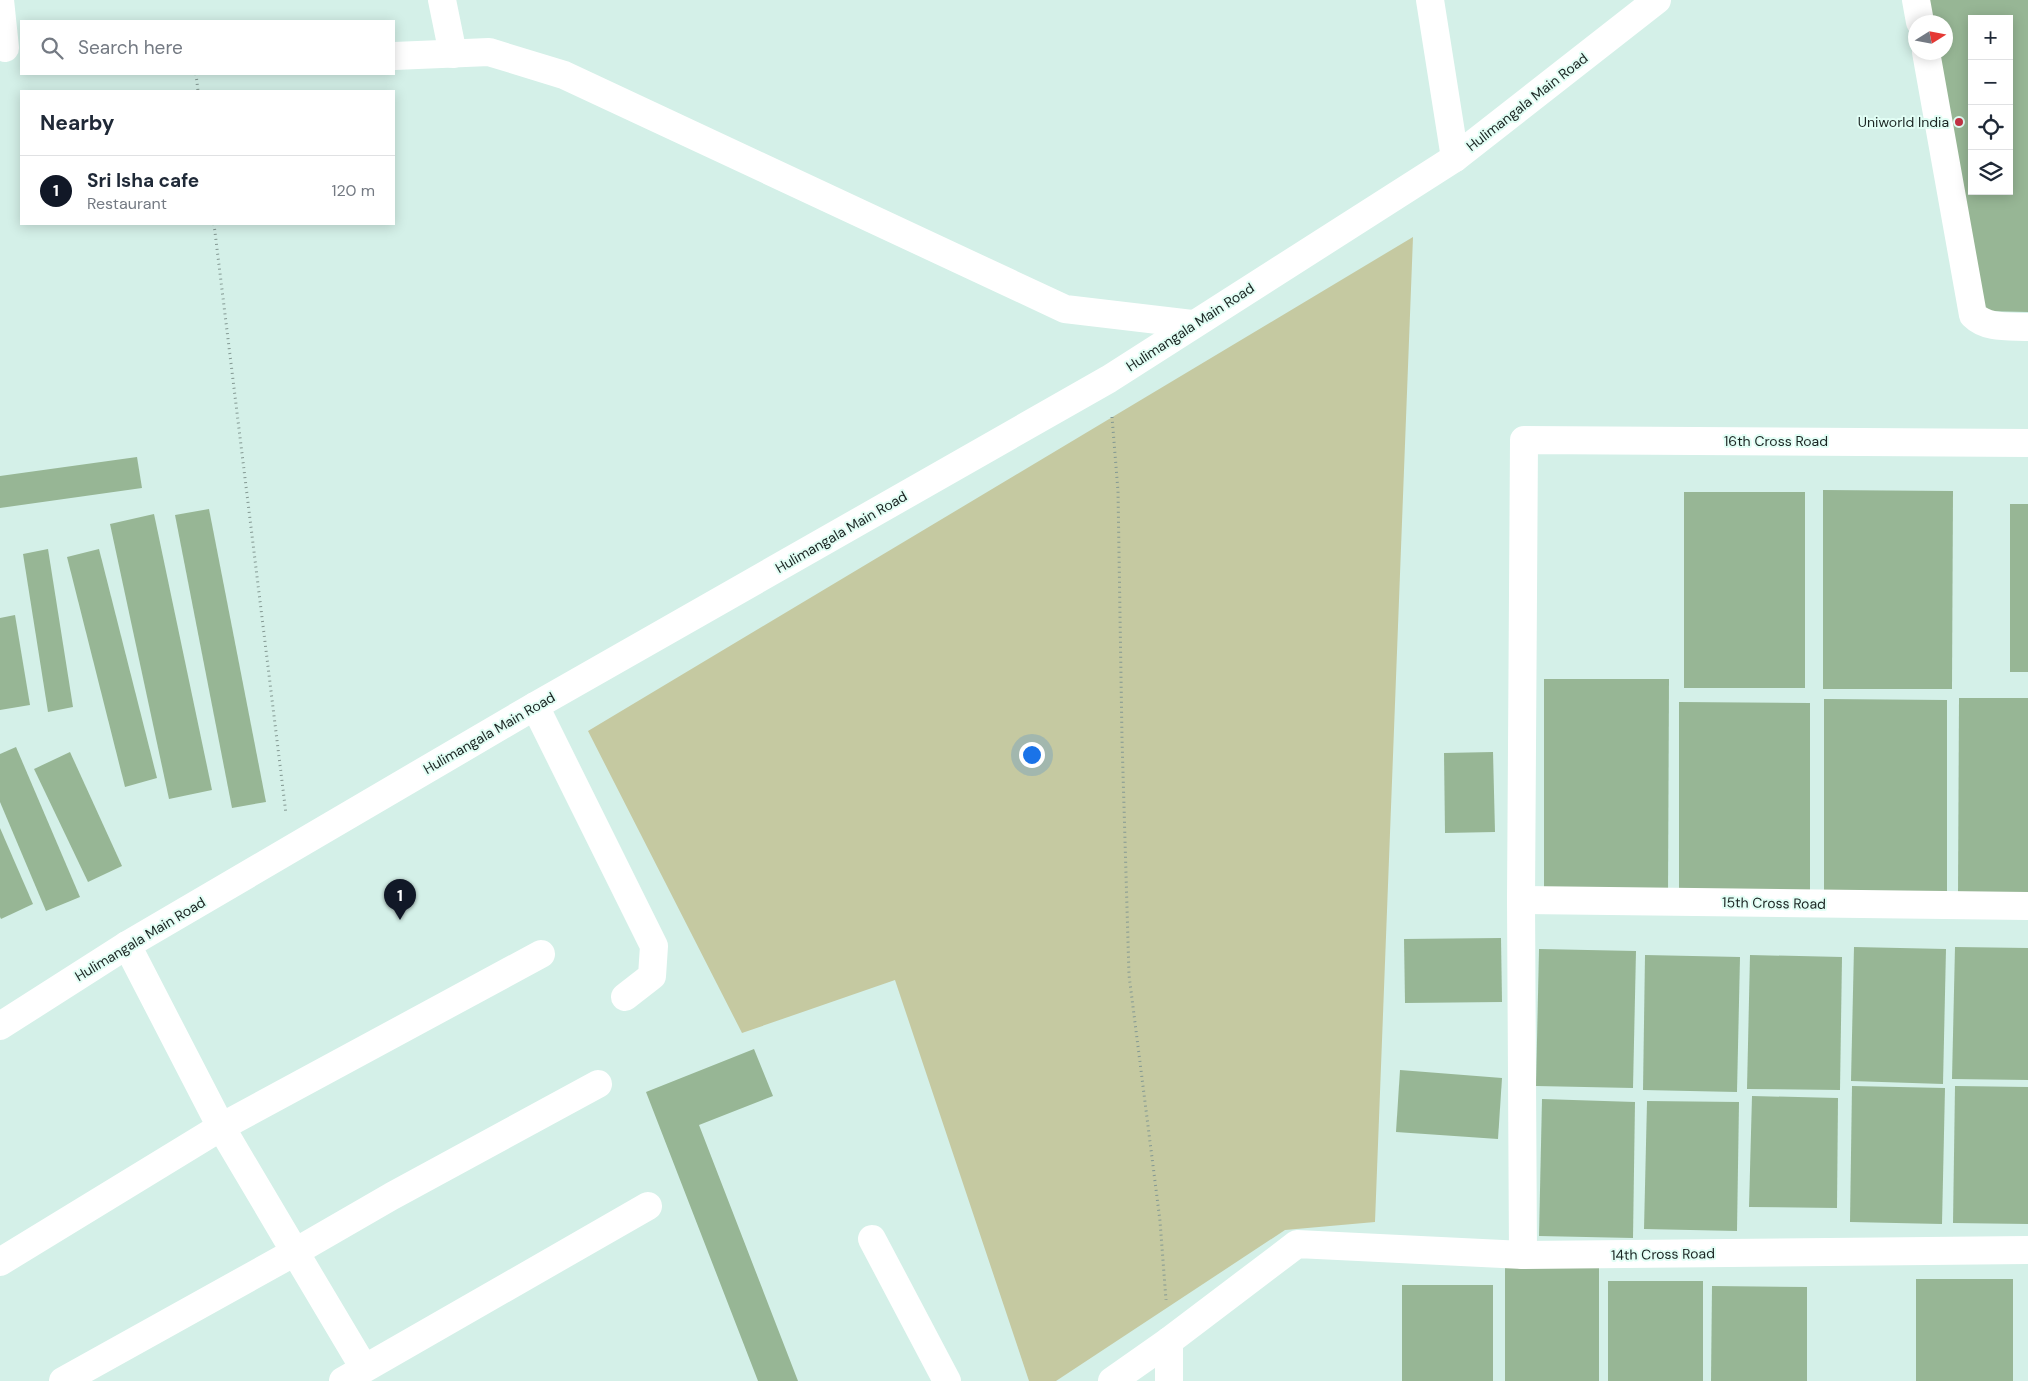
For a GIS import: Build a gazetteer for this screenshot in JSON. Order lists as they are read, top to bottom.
{
  "streets": {
    "street": [
      "Hulimangala Main Road",
      "16th Cross Road",
      "15th Cross Road",
      "14th Cross Road"
    ]
  },
  "crossings": [
    ["16th Cross Road", "15th Cross Road"]
  ],
  "places": ["Uniworld India"],
  "north": "right",
  "page": {
    "map_buttons": ["+", "−"],
    "search": "Search here",
    "heading": "Nearby",
    "list": [
      {
        "mark": "1",
        "name": "Sri Isha cafe",
        "note": "Restaurant",
        "value": "120 m"
      }
    ],
    "pins": "1"
  }
}
